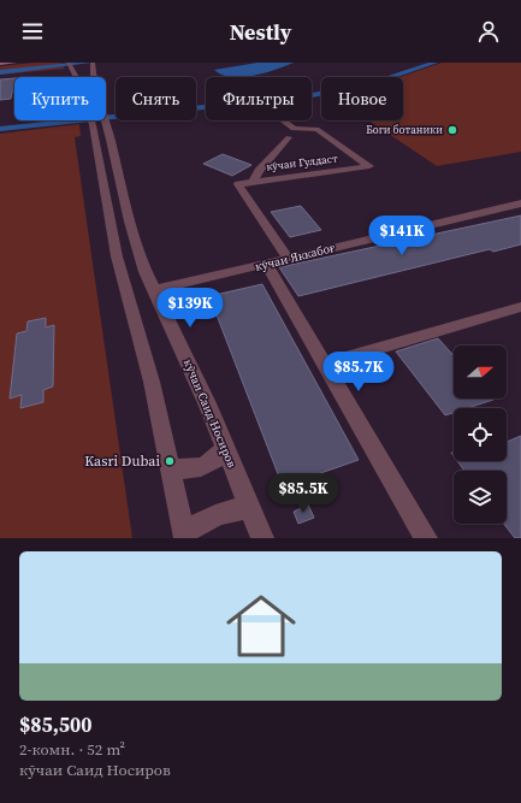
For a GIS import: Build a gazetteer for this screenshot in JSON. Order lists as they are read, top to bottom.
{
  "streets": {
    "street": ["кӯчаи Гулдаст", "кӯчаи Яккабоғ", "кӯчаи Саид Носиров"]
  },
  "crossings": [
    ["кӯчаи Гулдаст", "кӯчаи Яккабоғ"],
    ["кӯчаи Яккабоғ", "кӯчаи Саид Носиров"]
  ],
  "places": ["Боги ботаники", "Kasri Dubai"],
  "north": "right",
  "page": {
    "header": "Nestly",
    "chip": [
      "Купить",
      "Снять",
      "Фильтры",
      "Новое"
    ],
    "price": [
      "$141K",
      "$139K",
      "$85.7K",
      "$85.5K"
    ],
    "list": [
      {
        "name": "$85,500",
        "note": "2-комн. · 52 m² · кӯчаи Саид Носиров"
      }
    ]
  }
}
